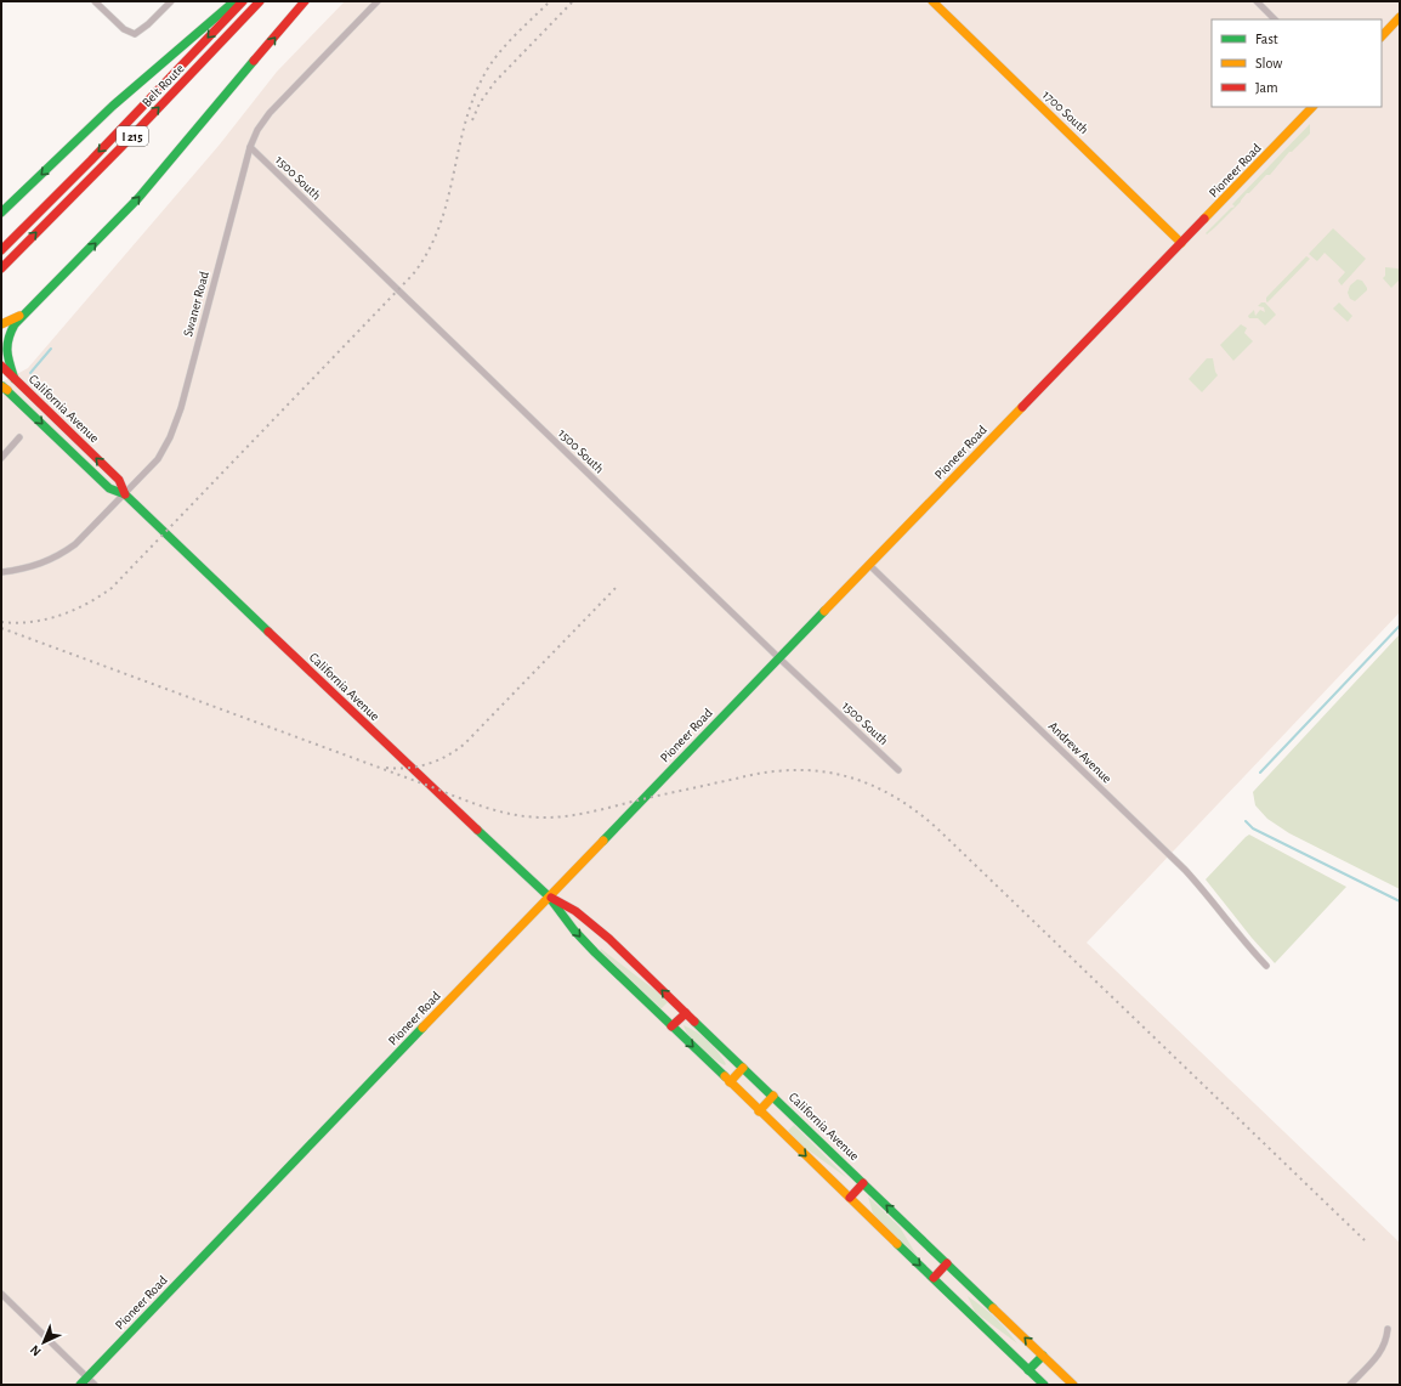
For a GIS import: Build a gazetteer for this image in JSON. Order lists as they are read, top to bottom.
{
  "streets": {
    "main road": [
      "Belt Route",
      "1700 South",
      "I 215",
      "Pioneer Road",
      "California Avenue"
    ],
    "street": ["1500 South", "Swaner Road", "Andrew Avenue"]
  },
  "crossings": [
    ["1700 South", "Pioneer Road"],
    ["Pioneer Road", "1500 South"],
    ["Pioneer Road", "California Avenue"],
    ["Pioneer Road", "Andrew Avenue"],
    ["1500 South", "Swaner Road"],
    ["Swaner Road", "California Avenue"]
  ],
  "legend": ["Fast", "Slow", "Jam"],
  "north": "bottom left"
}
